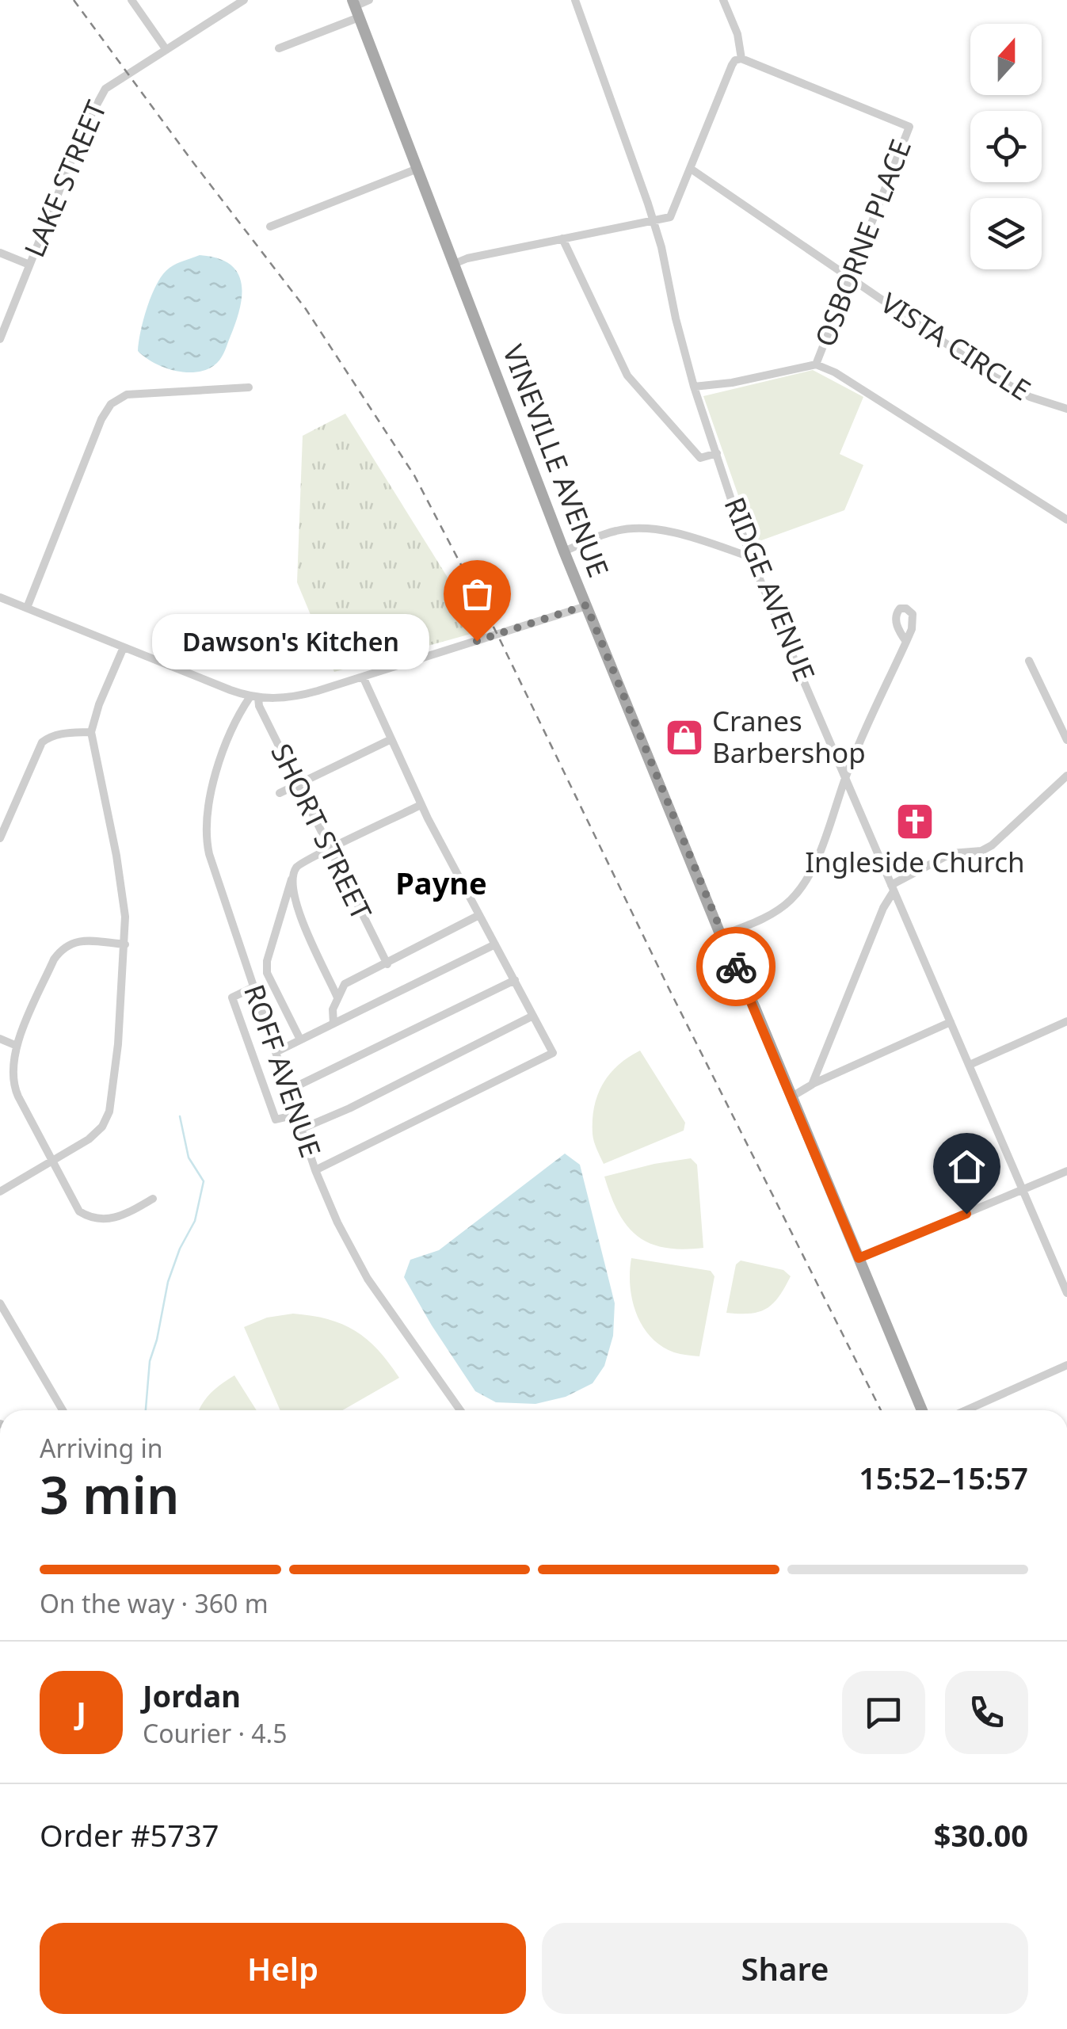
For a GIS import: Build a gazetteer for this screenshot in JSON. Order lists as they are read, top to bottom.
{
  "streets": {
    "main road": ["VINEVILLE AVENUE"],
    "street": [
      "LAKE STREET",
      "OSBORNE PLACE",
      "VISTA CIRCLE",
      "RIDGE AVENUE",
      "SHORT STREET",
      "ROFF AVENUE"
    ]
  },
  "crossings": [
    ["OSBORNE PLACE", "VISTA CIRCLE"],
    ["SHORT STREET", "ROFF AVENUE"]
  ],
  "districts": ["Payne"],
  "places": {
    "other": ["Dawson's Kitchen"],
    "shop": ["Cranes Barbershop"],
    "church": ["Ingleside Church"]
  },
  "north": "top",
  "page": {
    "bubble": "Dawson's Kitchen",
    "heading": ["3 min", "Arriving in", "15:52–15:57"],
    "panel": [
      "Jordan",
      "Courier · 4.5",
      "Order #5737",
      "$30.00"
    ],
    "bar": "On the way · 360 m",
    "round": "J",
    "buttons": ["Help", "Share"]
  }
}
